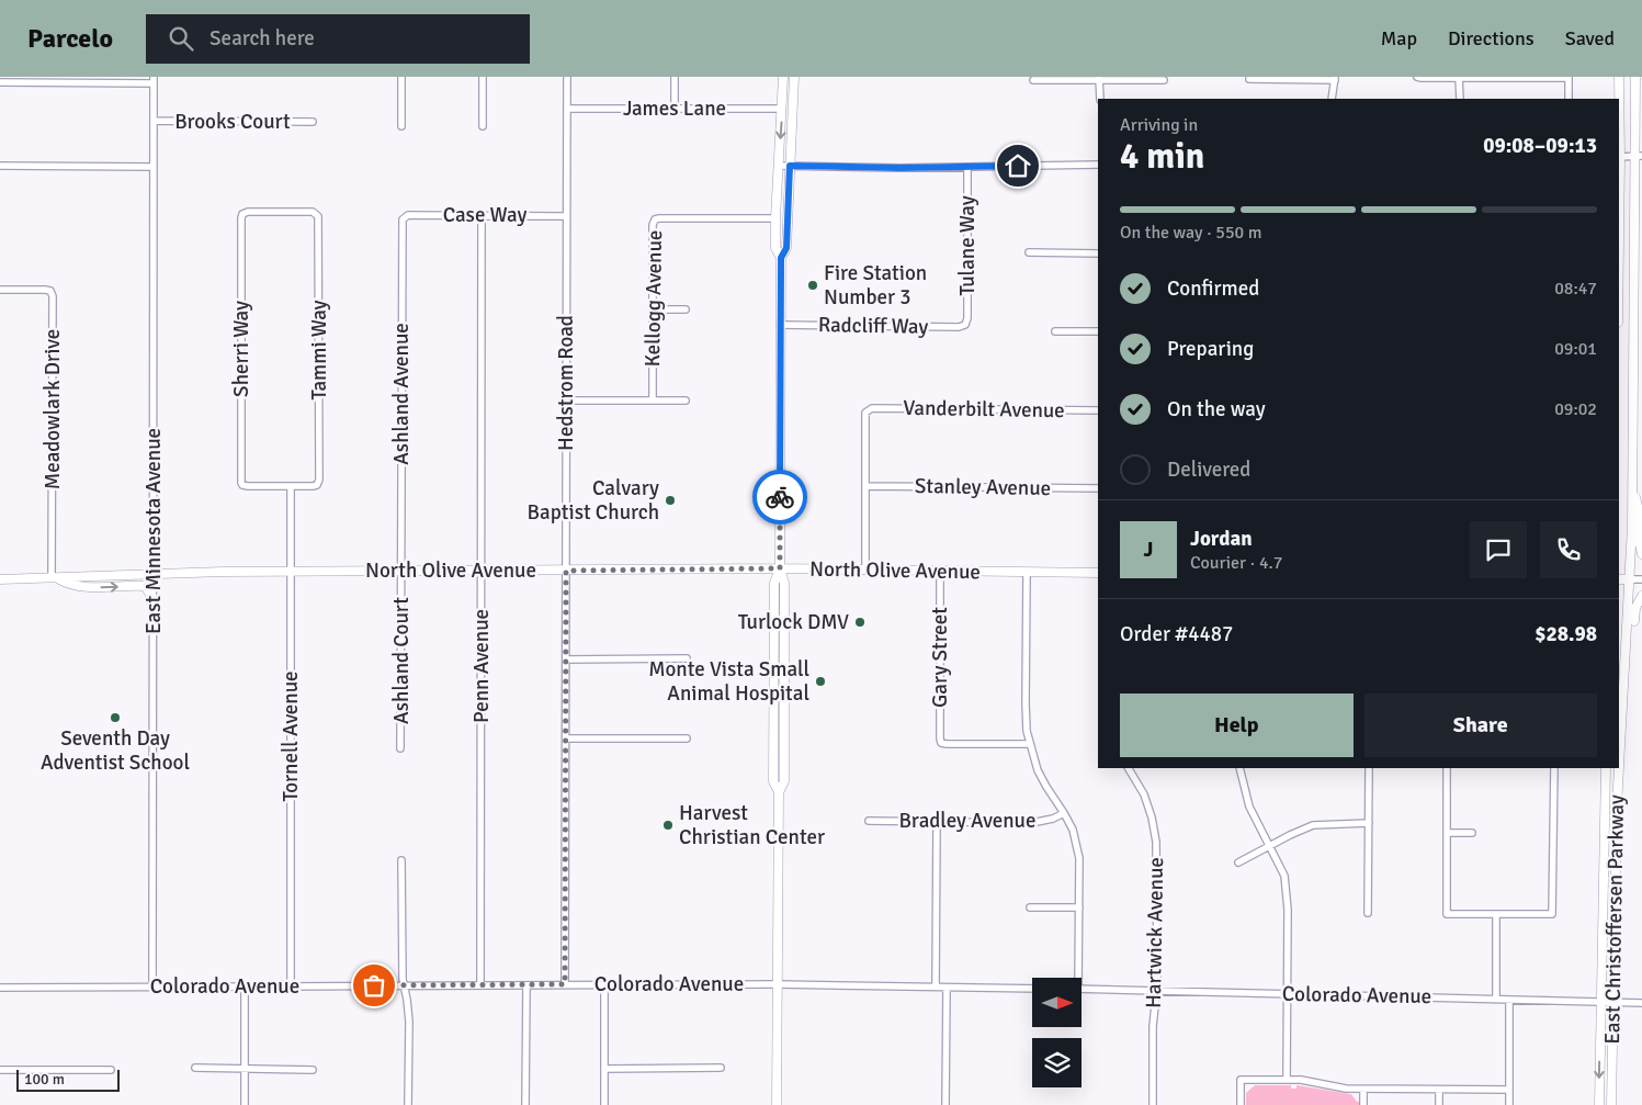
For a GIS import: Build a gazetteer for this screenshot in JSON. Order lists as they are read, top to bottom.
{
  "streets": {
    "street": [
      "James Lane",
      "Brooks Court",
      "Case Way",
      "Tulane Way",
      "Kellogg Avenue",
      "Radcliff Way",
      "Sherri Way",
      "Tammi Way",
      "Hedstrom Road",
      "Ashland Avenue",
      "Meadowlark Drive",
      "Vanderbilt Avenue",
      "Stanley Avenue",
      "East Minnesota Avenue",
      "North Olive Avenue",
      "Gary Street",
      "Ashland Court",
      "Penn Avenue",
      "Tornell Avenue",
      "Bradley Avenue",
      "East Christoffersen Parkway",
      "Hartwick Avenue",
      "Colorado Avenue"
    ]
  },
  "crossings": [
    ["James Lane", "Hedstrom Road"],
    ["Brooks Court", "East Minnesota Avenue"],
    ["Case Way", "Hedstrom Road"],
    ["Case Way", "Ashland Avenue"],
    ["Case Way", "Penn Avenue"],
    ["Tulane Way", "Radcliff Way"],
    ["Sherri Way", "Tammi Way"],
    ["Sherri Way", "Tornell Avenue"],
    ["Tammi Way", "Tornell Avenue"],
    ["Hedstrom Road", "North Olive Avenue"],
    ["Hedstrom Road", "Colorado Avenue"],
    ["Ashland Avenue", "North Olive Avenue"],
    ["Ashland Avenue", "Ashland Court"],
    ["Meadowlark Drive", "North Olive Avenue"],
    ["Vanderbilt Avenue", "Stanley Avenue"],
    ["East Minnesota Avenue", "North Olive Avenue"],
    ["East Minnesota Avenue", "Colorado Avenue"],
    ["North Olive Avenue", "Gary Street"],
    ["North Olive Avenue", "Ashland Court"],
    ["North Olive Avenue", "Penn Avenue"],
    ["North Olive Avenue", "Tornell Avenue"],
    ["Penn Avenue", "Colorado Avenue"],
    ["Tornell Avenue", "Colorado Avenue"],
    ["East Christoffersen Parkway", "Colorado Avenue"],
    ["Hartwick Avenue", "Colorado Avenue"]
  ],
  "places": [
    "Fire Station Number 3",
    "Calvary Baptist Church",
    "Turlock DMV",
    "Monte Vista Small Animal Hospital",
    "Seventh Day Adventist School",
    "Harvest Christian Center"
  ],
  "scale_bar": "100 m",
  "north": "right",
  "page": {
    "header": "Parcelo",
    "search": "Search here",
    "nav": ["Map", "Directions", "Saved"],
    "heading": ["4 min", "Arriving in", "09:08–09:13"],
    "panel": [
      "Jordan",
      "Courier · 4.7",
      "Order #4487",
      "$28.98"
    ],
    "bar": "On the way · 550 m",
    "list": [
      ["Confirmed", "08:47"],
      ["Preparing", "09:01"],
      ["On the way", "09:02"],
      "Delivered"
    ],
    "round": "J",
    "buttons": ["Help", "Share"],
    "scale": "100 m"
  }
}
